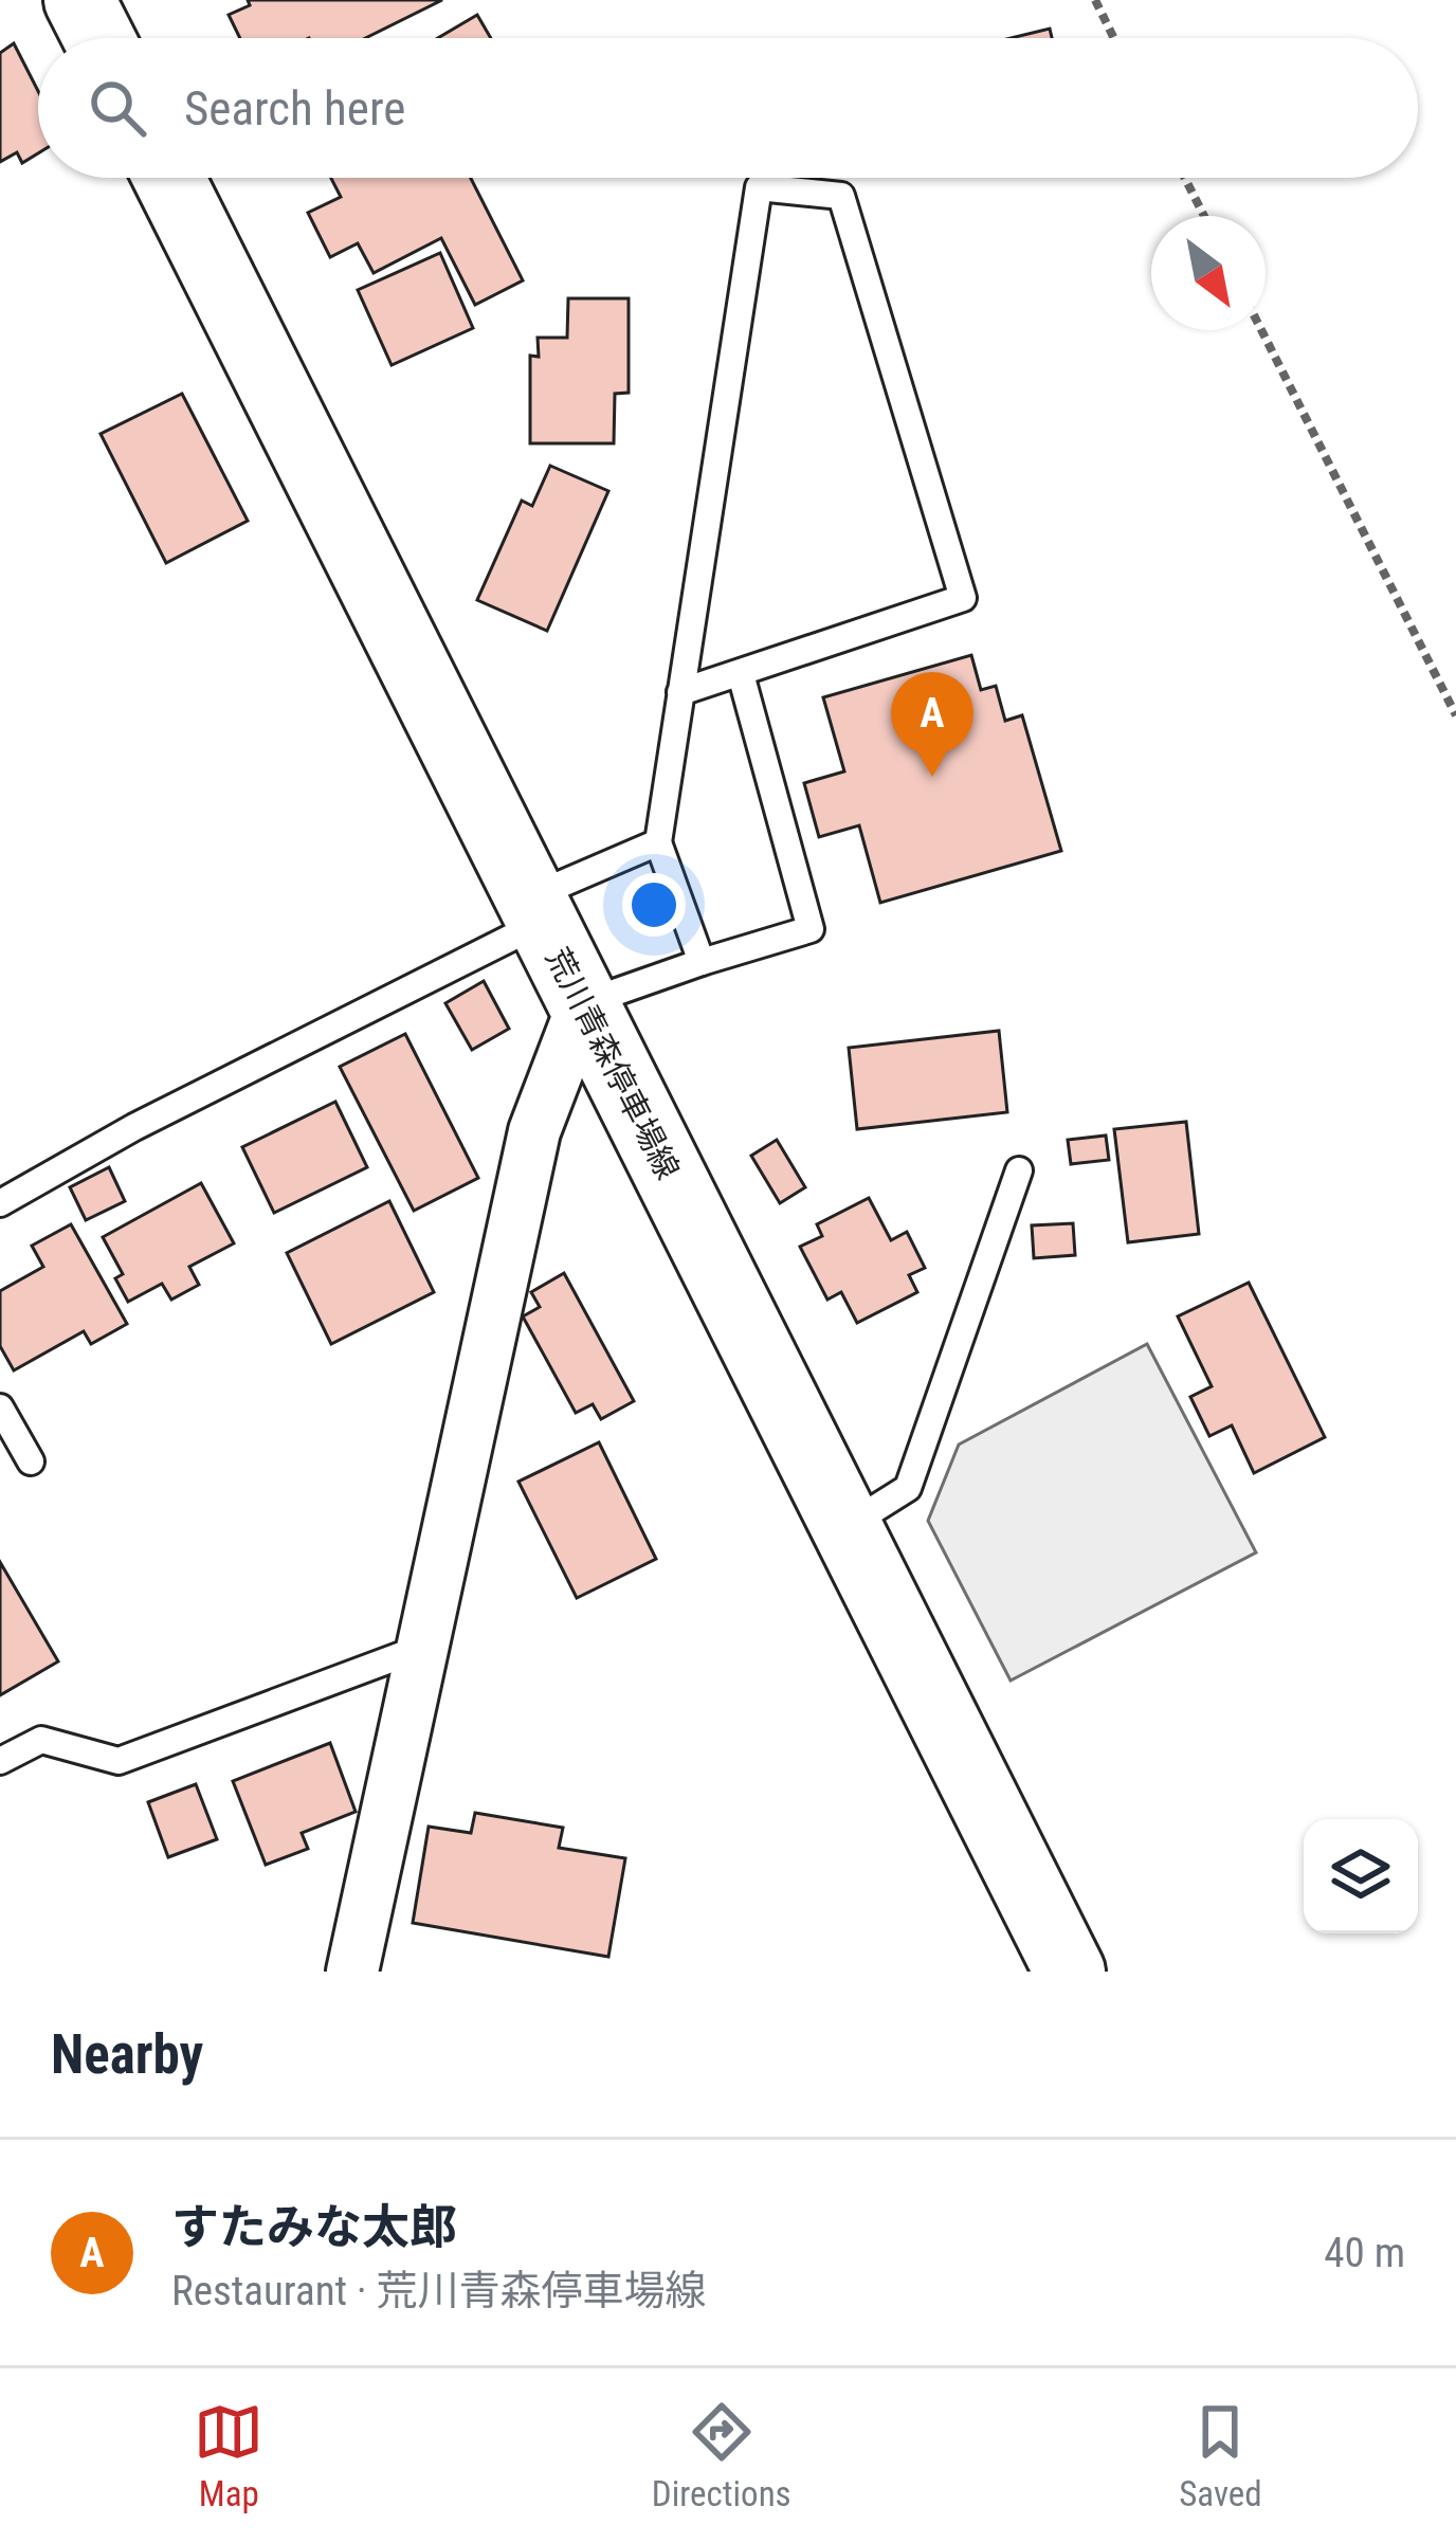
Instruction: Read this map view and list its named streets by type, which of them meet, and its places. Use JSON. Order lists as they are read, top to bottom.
{
  "streets": {
    "main road": ["荒川青森停車場線"]
  },
  "north": "bottom right",
  "page": {
    "search": "Search here",
    "pins": "A",
    "heading": "Nearby",
    "list": [
      {
        "mark": "A",
        "name": "すたみな太郎",
        "note": "Restaurant · 荒川青森停車場線",
        "value": "40 m"
      }
    ],
    "nav": ["Map", "Directions", "Saved"]
  }
}
